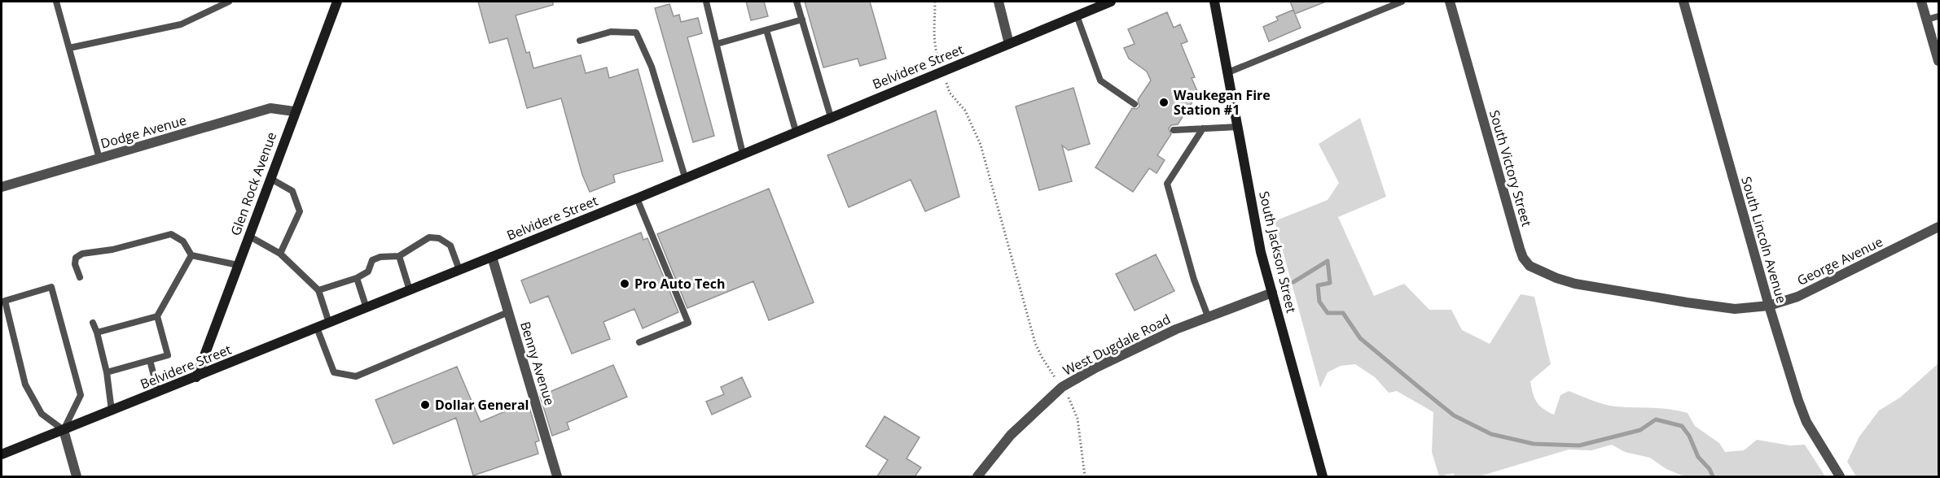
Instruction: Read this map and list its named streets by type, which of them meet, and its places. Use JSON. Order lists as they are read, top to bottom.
{
  "streets": {
    "main road": ["Belvidere Street", "Glen Rock Avenue", "South Jackson Street"],
    "street": [
      "Dodge Avenue",
      "South Victory Street",
      "South Lincoln Avenue",
      "George Avenue",
      "West Dugdale Road",
      "Benny Avenue"
    ]
  },
  "crossings": [
    ["Belvidere Street", "Glen Rock Avenue"],
    ["Belvidere Street", "Benny Avenue"],
    ["Dodge Avenue", "Glen Rock Avenue"],
    ["South Victory Street", "George Avenue"],
    ["South Lincoln Avenue", "George Avenue"],
    ["South Jackson Street", "West Dugdale Road"]
  ],
  "places": ["Waukegan Fire Station #1", "Pro Auto Tech", "Dollar General"]
}
